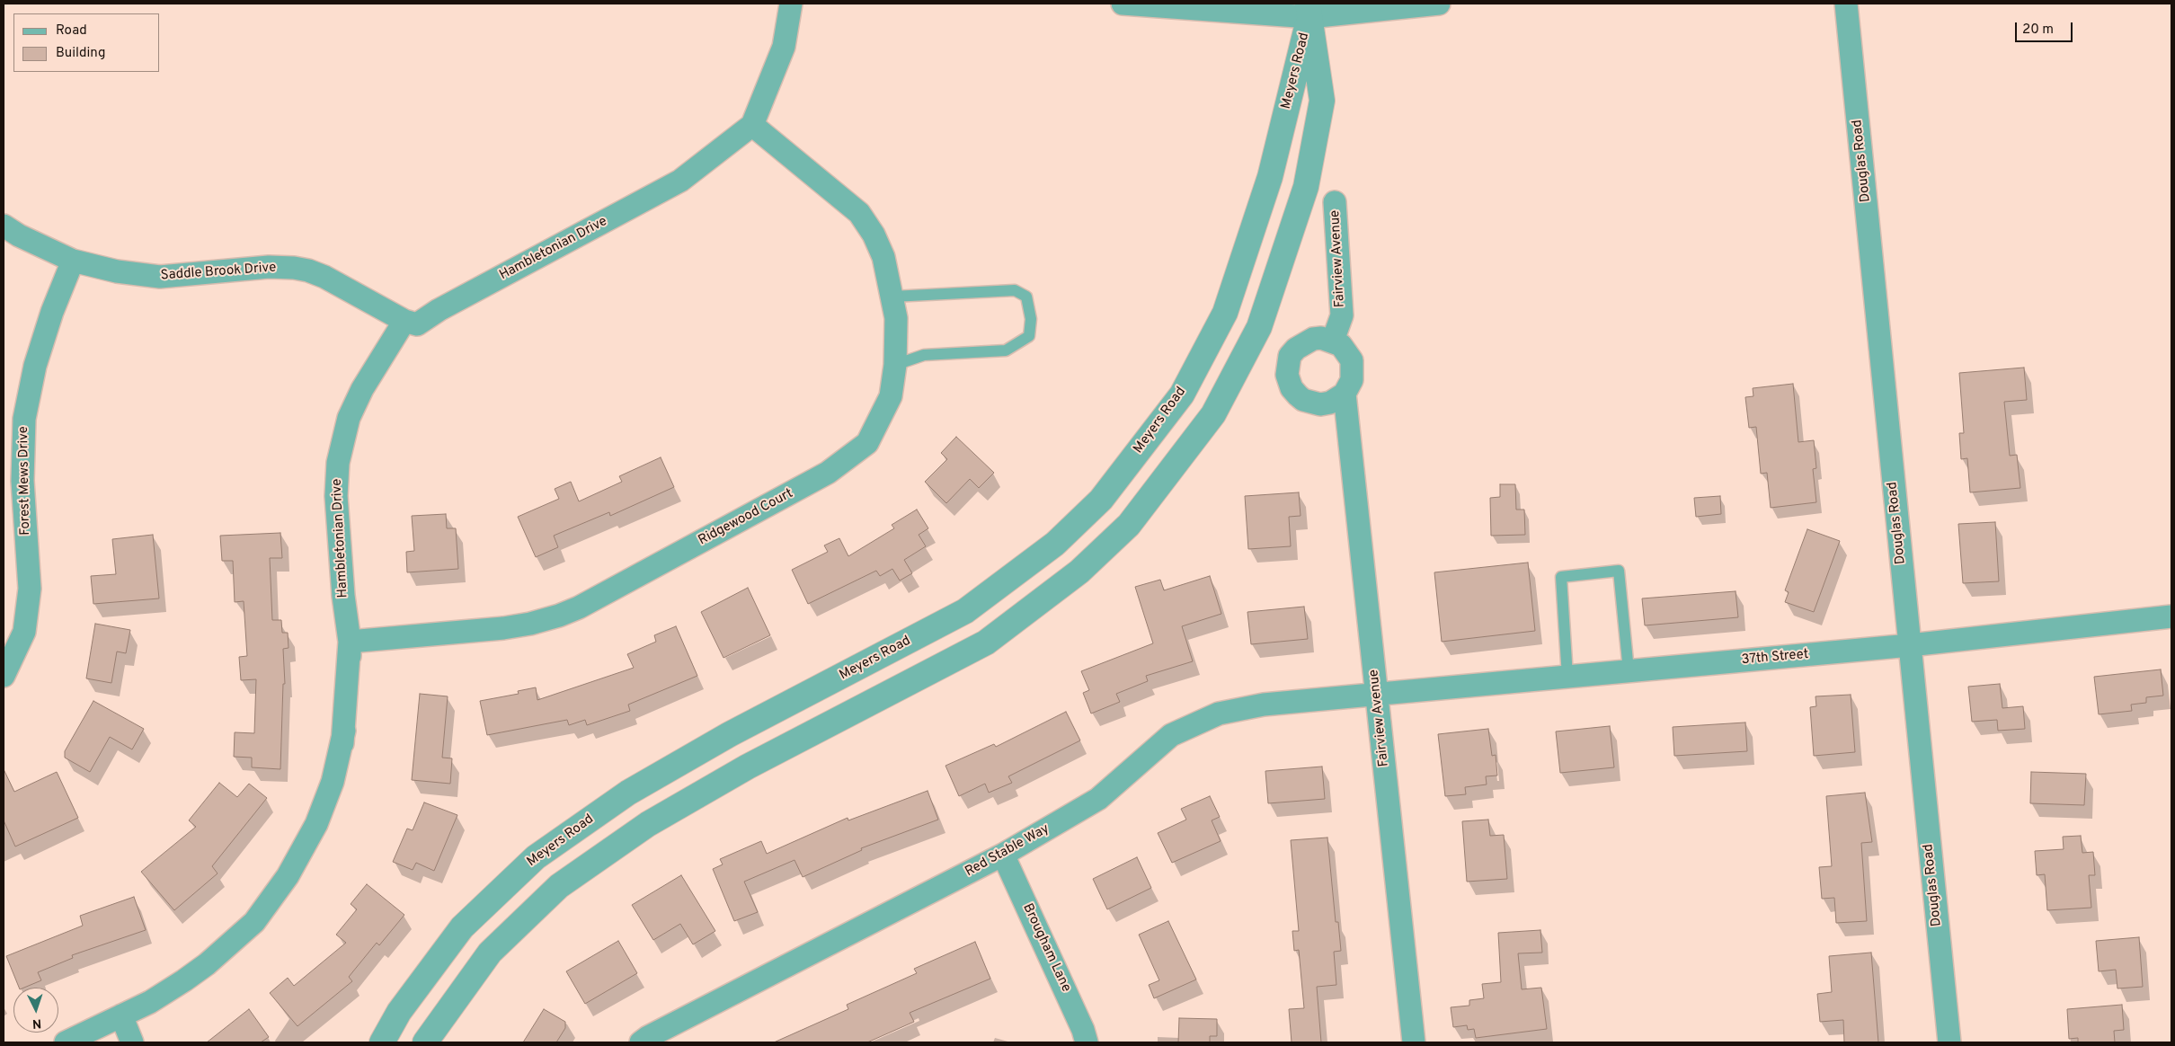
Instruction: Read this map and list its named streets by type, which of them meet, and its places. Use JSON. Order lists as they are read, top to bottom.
{
  "streets": {
    "street": [
      "Meyers Road",
      "Douglas Road",
      "Hambletonian Drive",
      "Fairview Avenue",
      "Saddle Brook Drive",
      "Forest Mews Drive",
      "Ridgewood Court",
      "37th Street",
      "Red Stable Way",
      "Brougham Lane"
    ]
  },
  "crossings": [
    ["Douglas Road", "37th Street"],
    ["Hambletonian Drive", "Saddle Brook Drive"],
    ["Hambletonian Drive", "Ridgewood Court"],
    ["Fairview Avenue", "37th Street"],
    ["Fairview Avenue", "Red Stable Way"],
    ["Saddle Brook Drive", "Forest Mews Drive"],
    ["37th Street", "Red Stable Way"],
    ["Red Stable Way", "Brougham Lane"]
  ],
  "legend": ["Road", "Building"],
  "scale_bar": "20 m",
  "north": "bottom"
}
